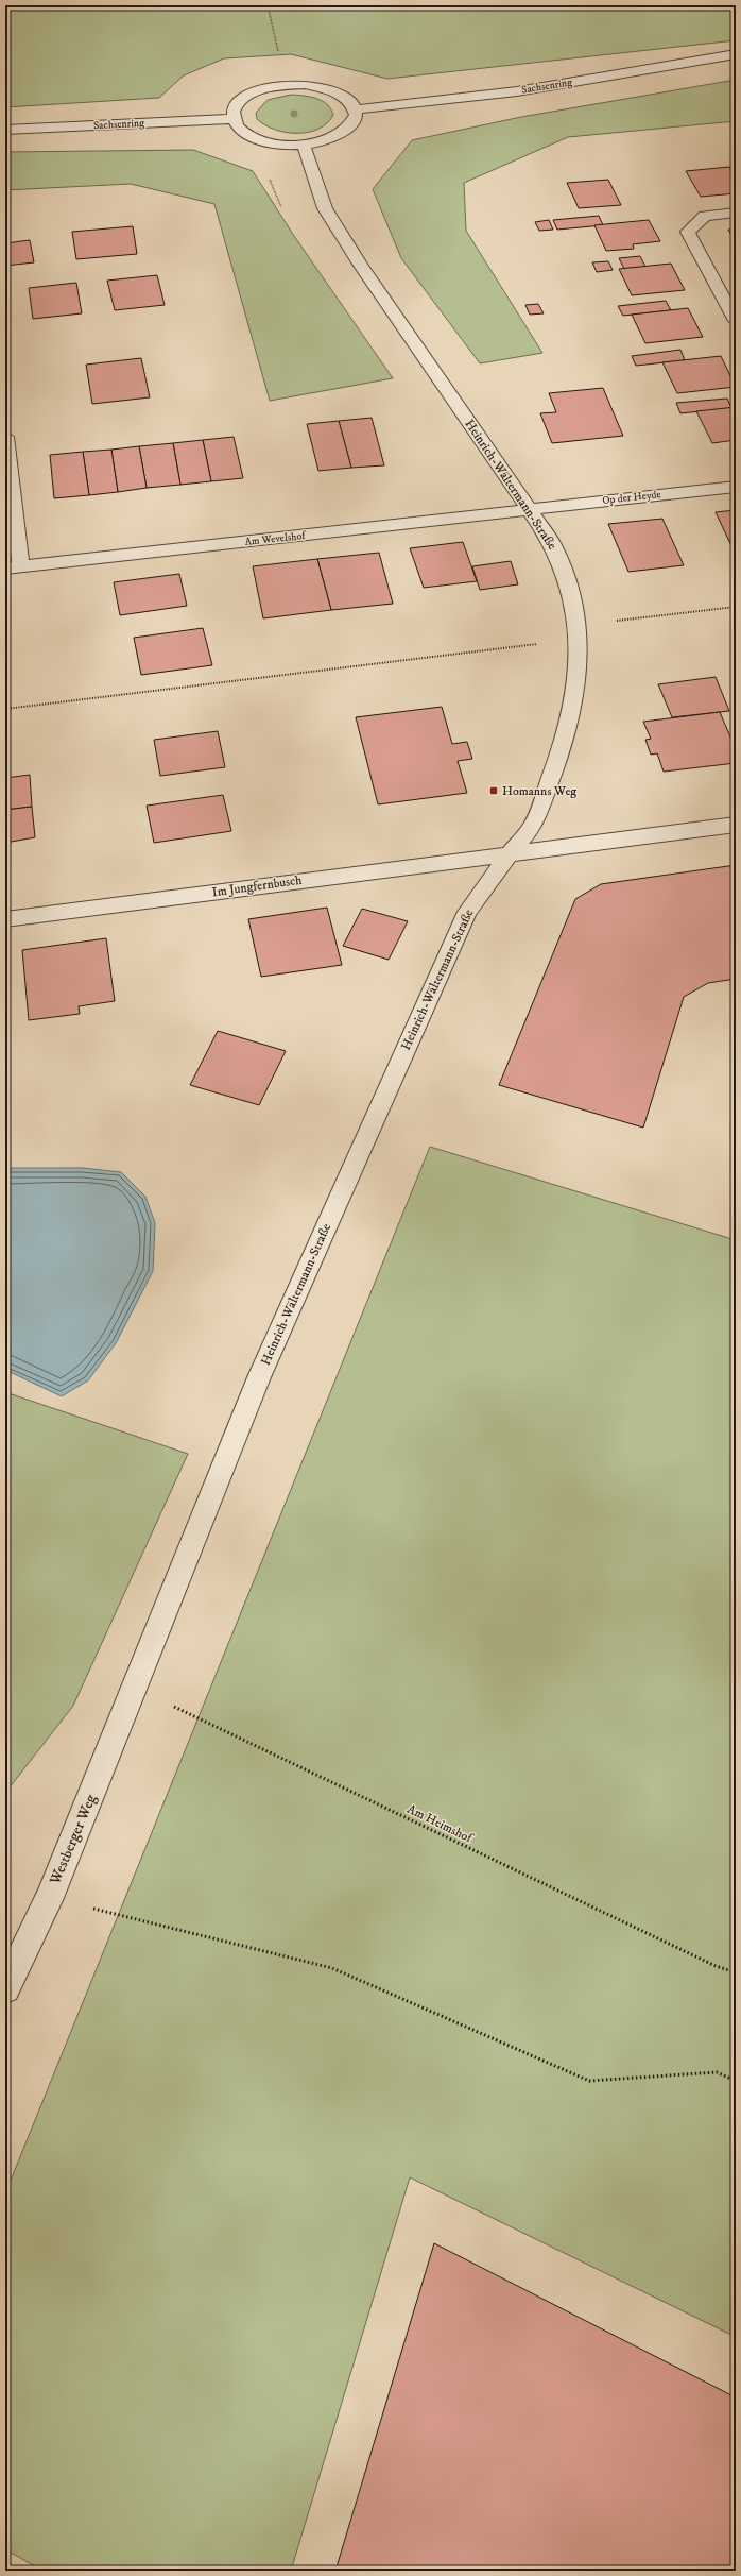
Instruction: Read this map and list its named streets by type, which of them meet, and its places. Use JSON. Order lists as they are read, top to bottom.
{
  "streets": {
    "street": [
      "Sachsenring",
      "Heinrich-Wältermann-Straße",
      "Op der Heyde",
      "Am Wevelshof",
      "Im Jungfernbusch",
      "Westberger Weg"
    ],
    "path": ["Am Heimshof"]
  },
  "crossings": [
    ["Heinrich-Wältermann-Straße", "Op der Heyde"],
    ["Heinrich-Wältermann-Straße", "Am Wevelshof"],
    ["Heinrich-Wältermann-Straße", "Im Jungfernbusch"],
    ["Heinrich-Wältermann-Straße", "Am Heimshof"],
    ["Heinrich-Wältermann-Straße", "Westberger Weg"],
    ["Op der Heyde", "Am Wevelshof"],
    ["Am Heimshof", "Westberger Weg"]
  ],
  "places": {
    "transit": ["Homanns Weg"]
  }
}
